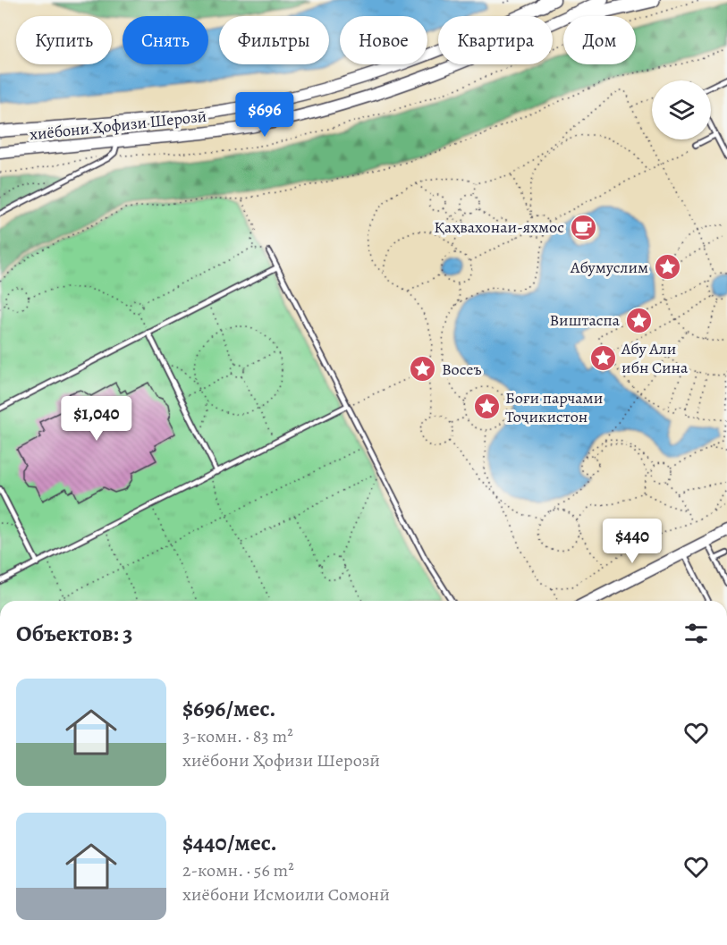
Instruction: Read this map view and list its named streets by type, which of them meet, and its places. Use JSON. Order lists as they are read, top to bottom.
{
  "streets": {
    "main road": ["хиёбони Ҳофизи Шерозӣ"]
  },
  "places": {
    "cafe": ["Қаҳвахонаи-яхмос"],
    "place": [
      "Абумуслим",
      "Виштаспа",
      "Абу Али ибн Сина",
      "Восеъ",
      "Боғи парчами Тоҷикистон"
    ]
  },
  "page": {
    "chip": [
      "Купить",
      "Снять",
      "Фильтры",
      "Новое",
      "Квартира",
      "Дом"
    ],
    "price": ["$696", "$1,040", "$440"],
    "heading": "Объектов: 3",
    "list": [
      {
        "name": "$696/мес.",
        "note": "3-комн. · 83 m² · хиёбони Ҳофизи Шерозӣ"
      },
      {
        "name": "$440/мес.",
        "note": "2-комн. · 56 m² · хиёбони Исмоили Сомонӣ"
      }
    ]
  }
}
